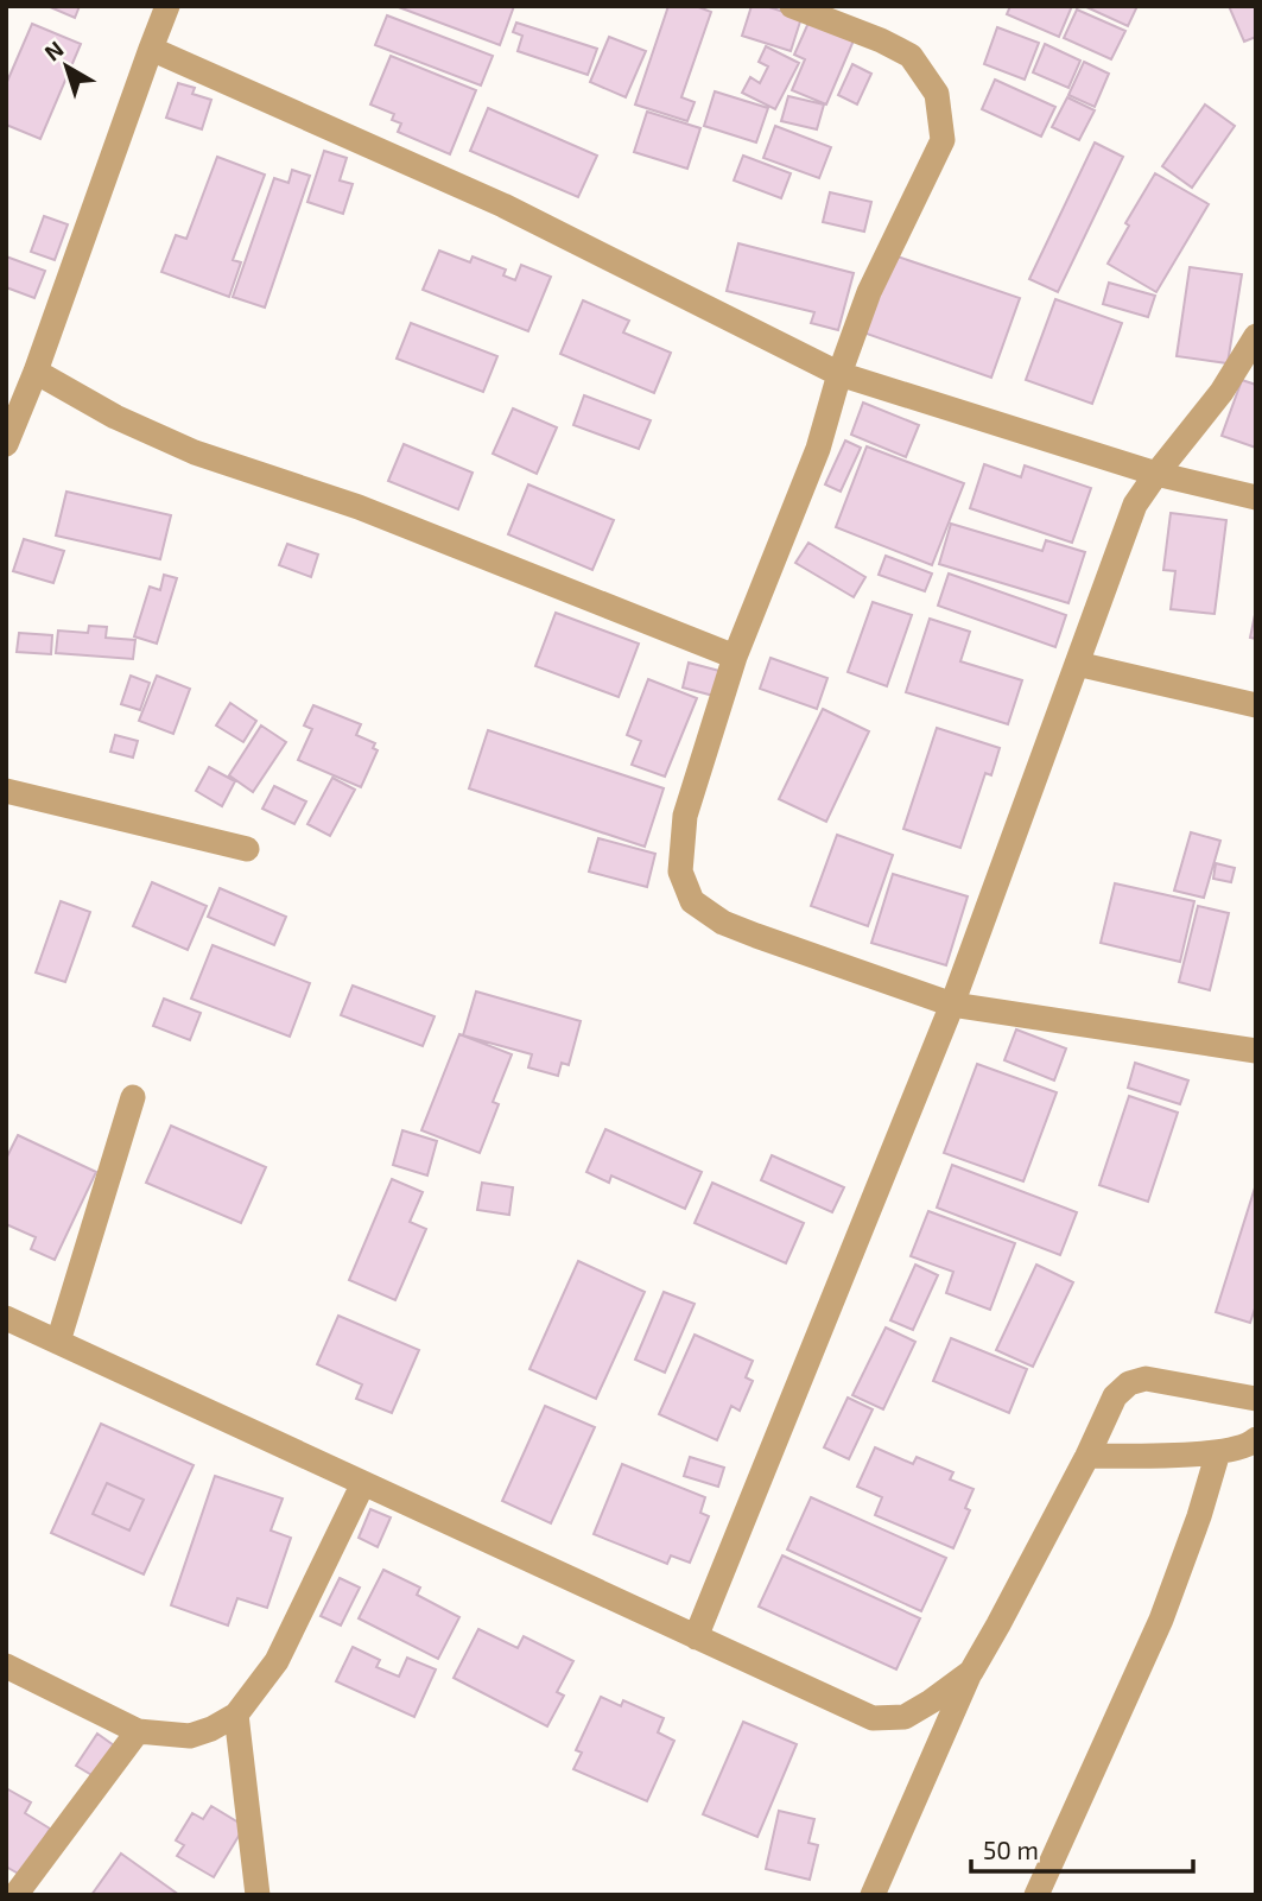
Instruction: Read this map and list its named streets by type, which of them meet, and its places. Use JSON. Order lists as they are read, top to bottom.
{
  "scale_bar": "50 m",
  "north": "top left"
}
